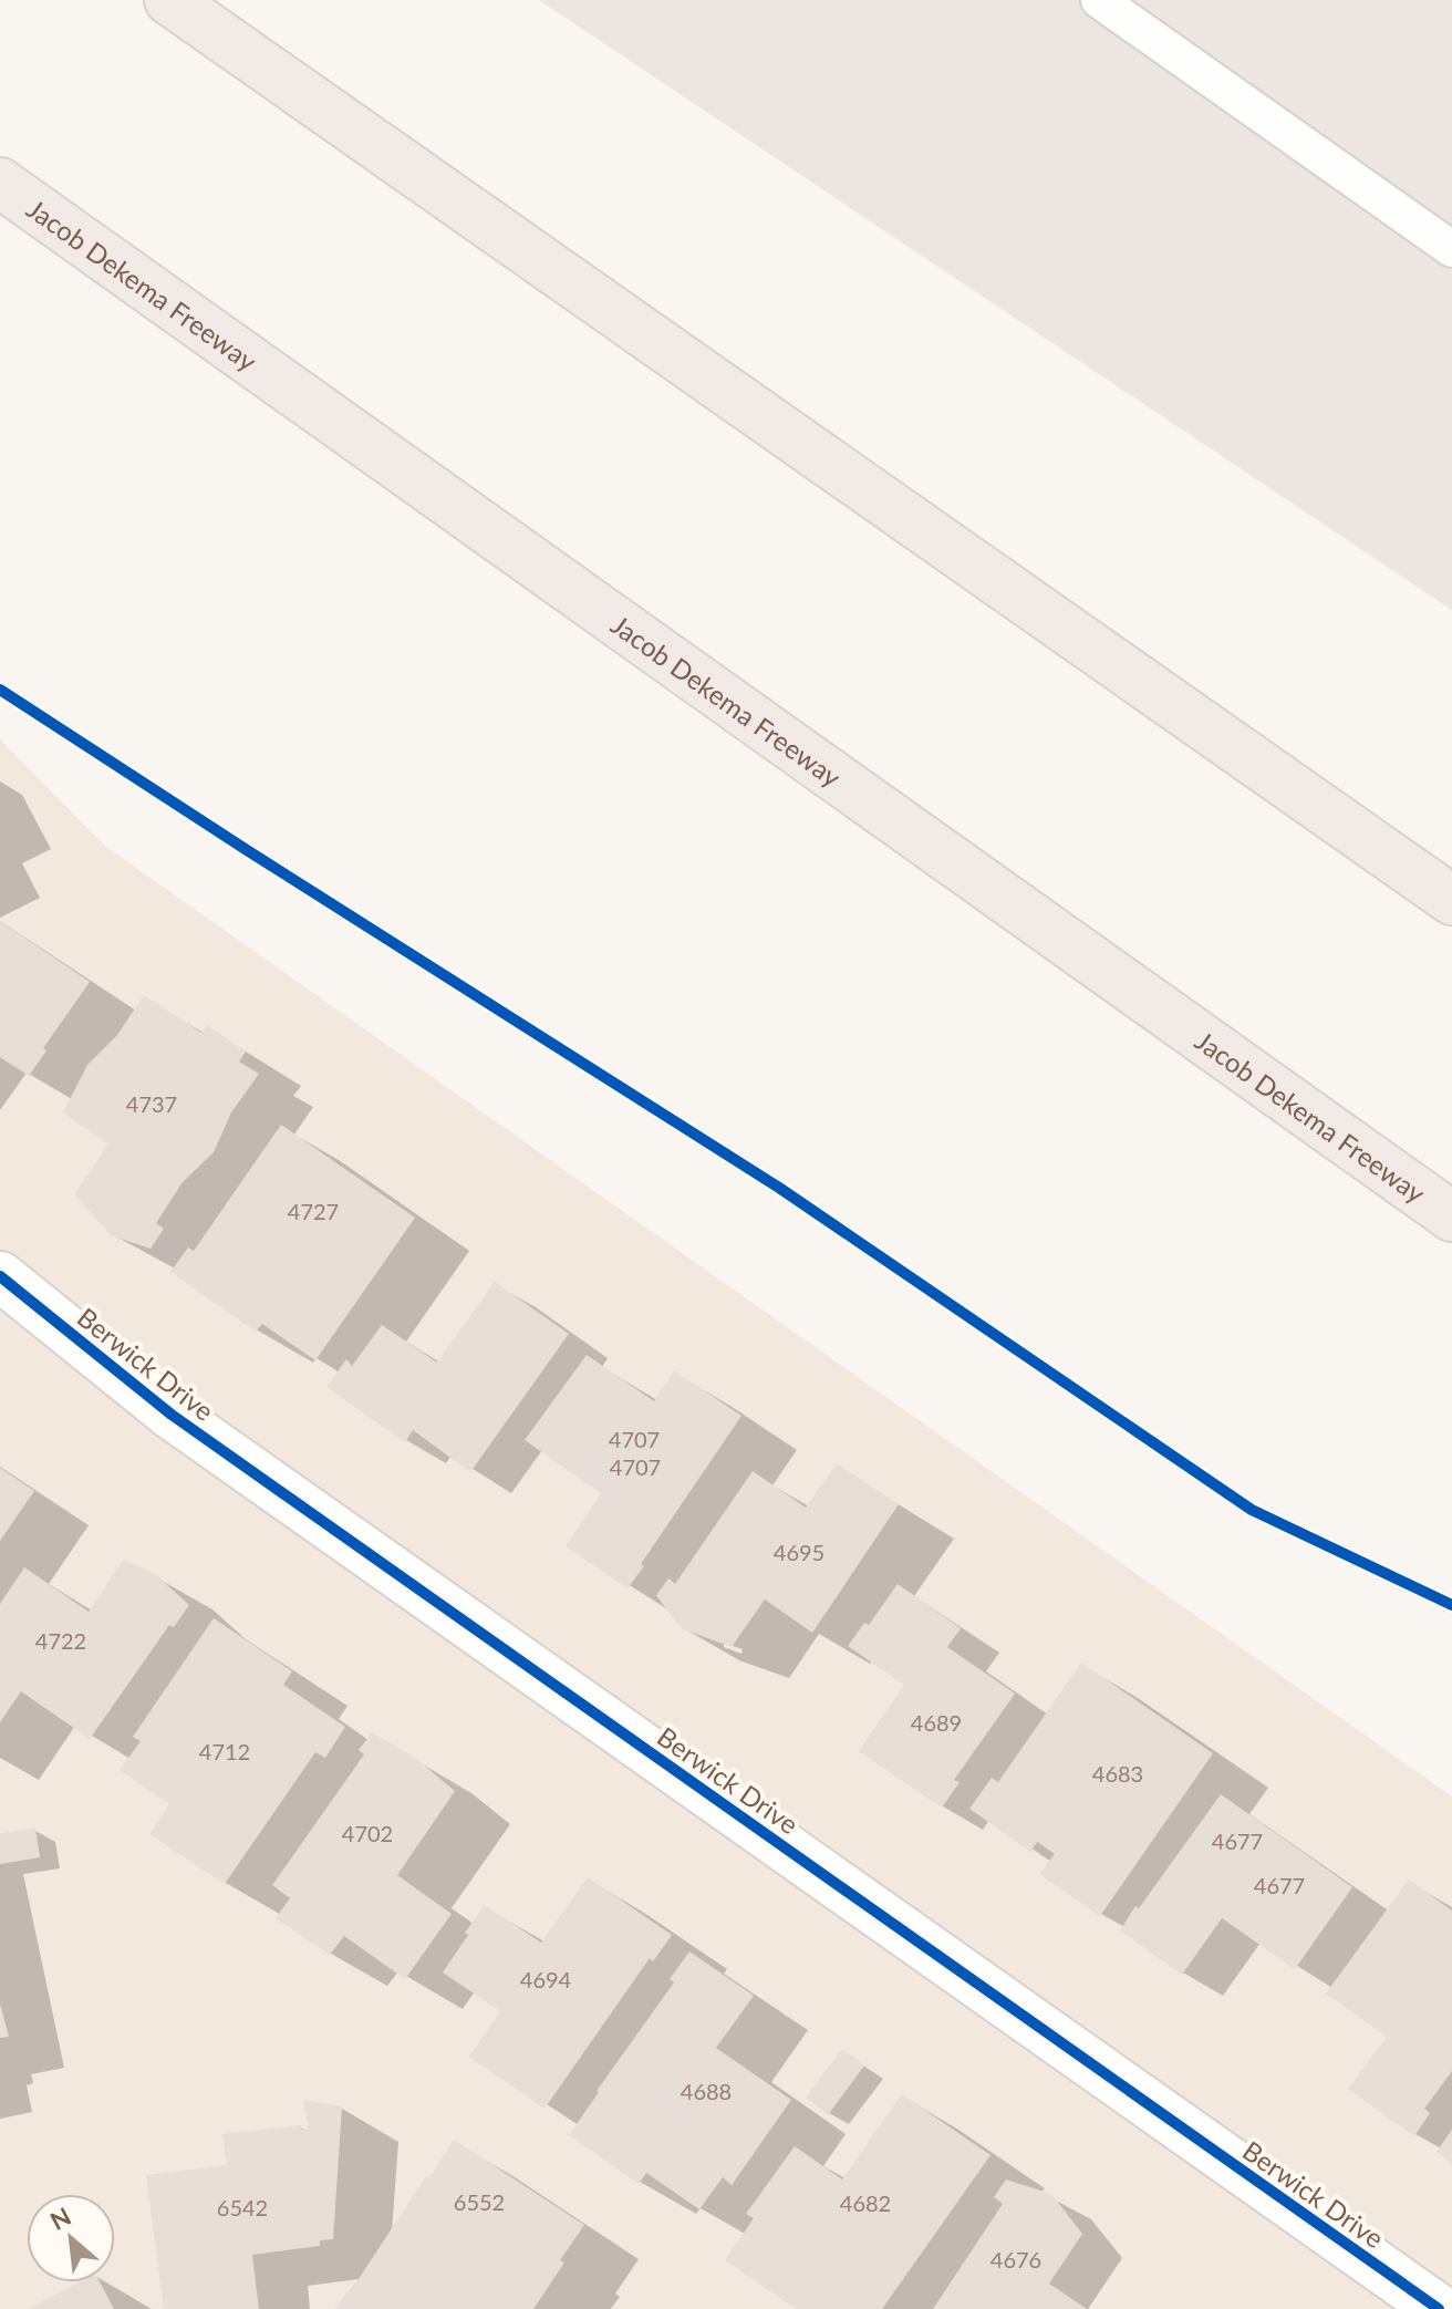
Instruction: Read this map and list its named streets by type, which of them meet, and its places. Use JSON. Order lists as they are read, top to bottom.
{
  "streets": {
    "highway": ["Jacob Dekema Freeway"],
    "street": ["Berwick Drive"]
  },
  "house_numbers": [
    "4737",
    "4727",
    "4707",
    "4707",
    "4695",
    "4722",
    "4689",
    "4712",
    "4683",
    "4702",
    "4677",
    "4677",
    "4694",
    "4688",
    "6552",
    "4682",
    "6542",
    "4676"
  ],
  "north": "top left"
}
